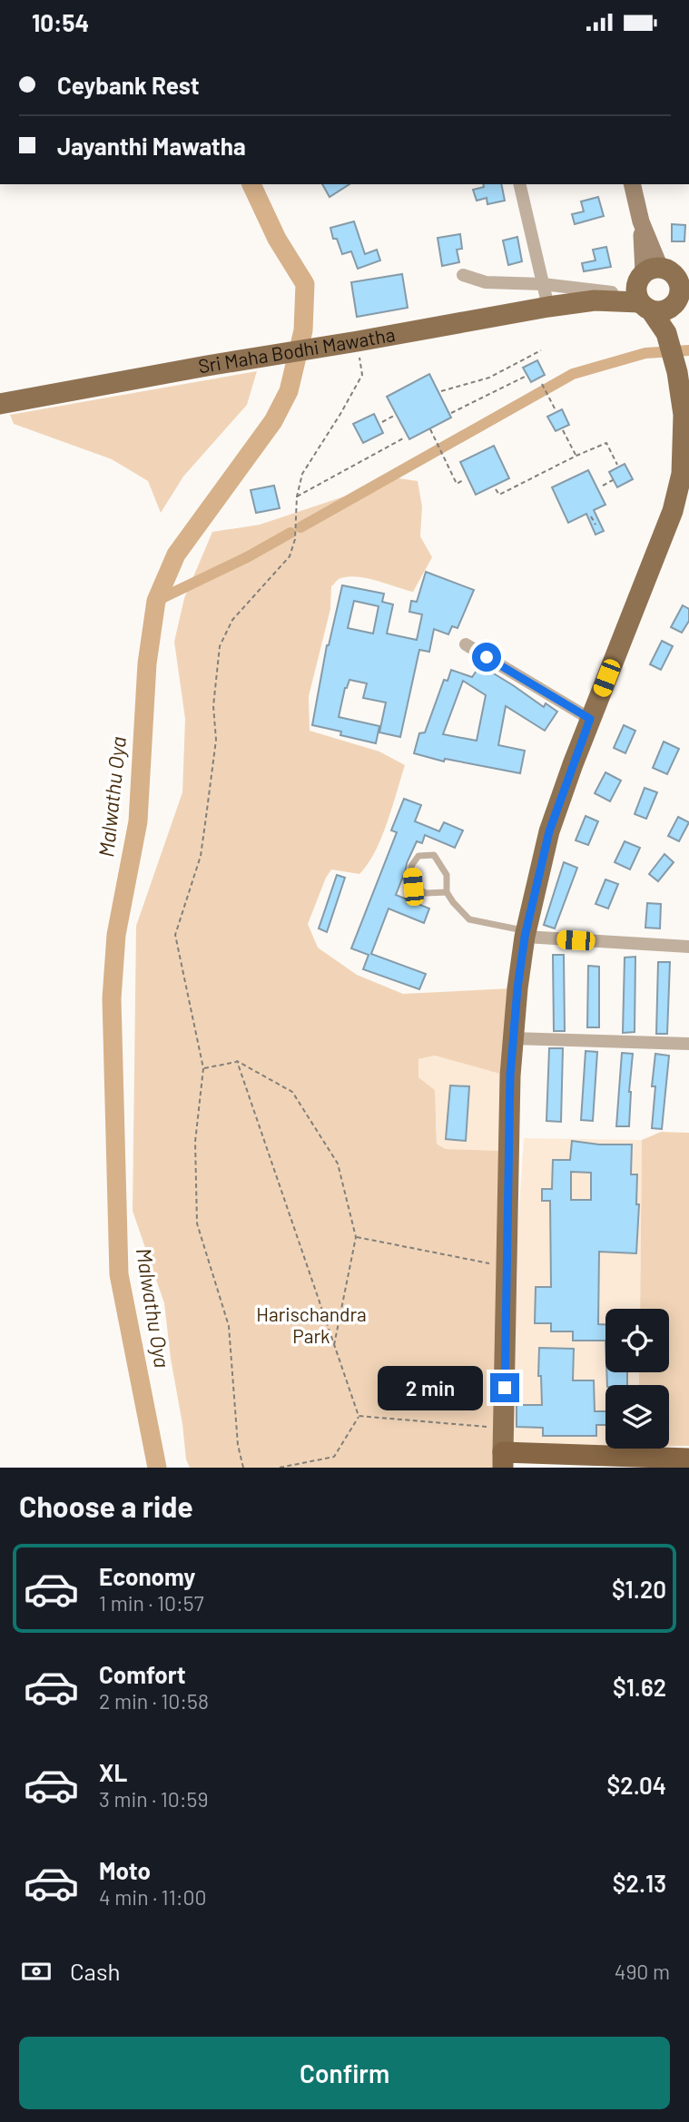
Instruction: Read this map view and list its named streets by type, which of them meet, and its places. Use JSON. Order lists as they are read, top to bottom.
{
  "streets": {
    "main road": ["Sri Maha Bodhi Mawatha"]
  },
  "water": ["Malwathu Oya"],
  "parks": ["Harischandra Park"],
  "page": {
    "status": "10:54",
    "banner": ["Ceybank Rest", "Jayanthi Mawatha"],
    "bubble": "2 min",
    "heading": "Choose a ride",
    "list": [
      {
        "name": "Economy",
        "note": "1 min · 10:57",
        "value": "$1.20"
      },
      {
        "name": "Comfort",
        "note": "2 min · 10:58",
        "value": "$1.62"
      },
      {
        "name": "XL",
        "note": "3 min · 10:59",
        "value": "$2.04"
      },
      {
        "name": "Moto",
        "note": "4 min · 11:00",
        "value": "$2.13"
      }
    ],
    "pay": ["Cash", "490 m"],
    "buttons": "Confirm"
  }
}
